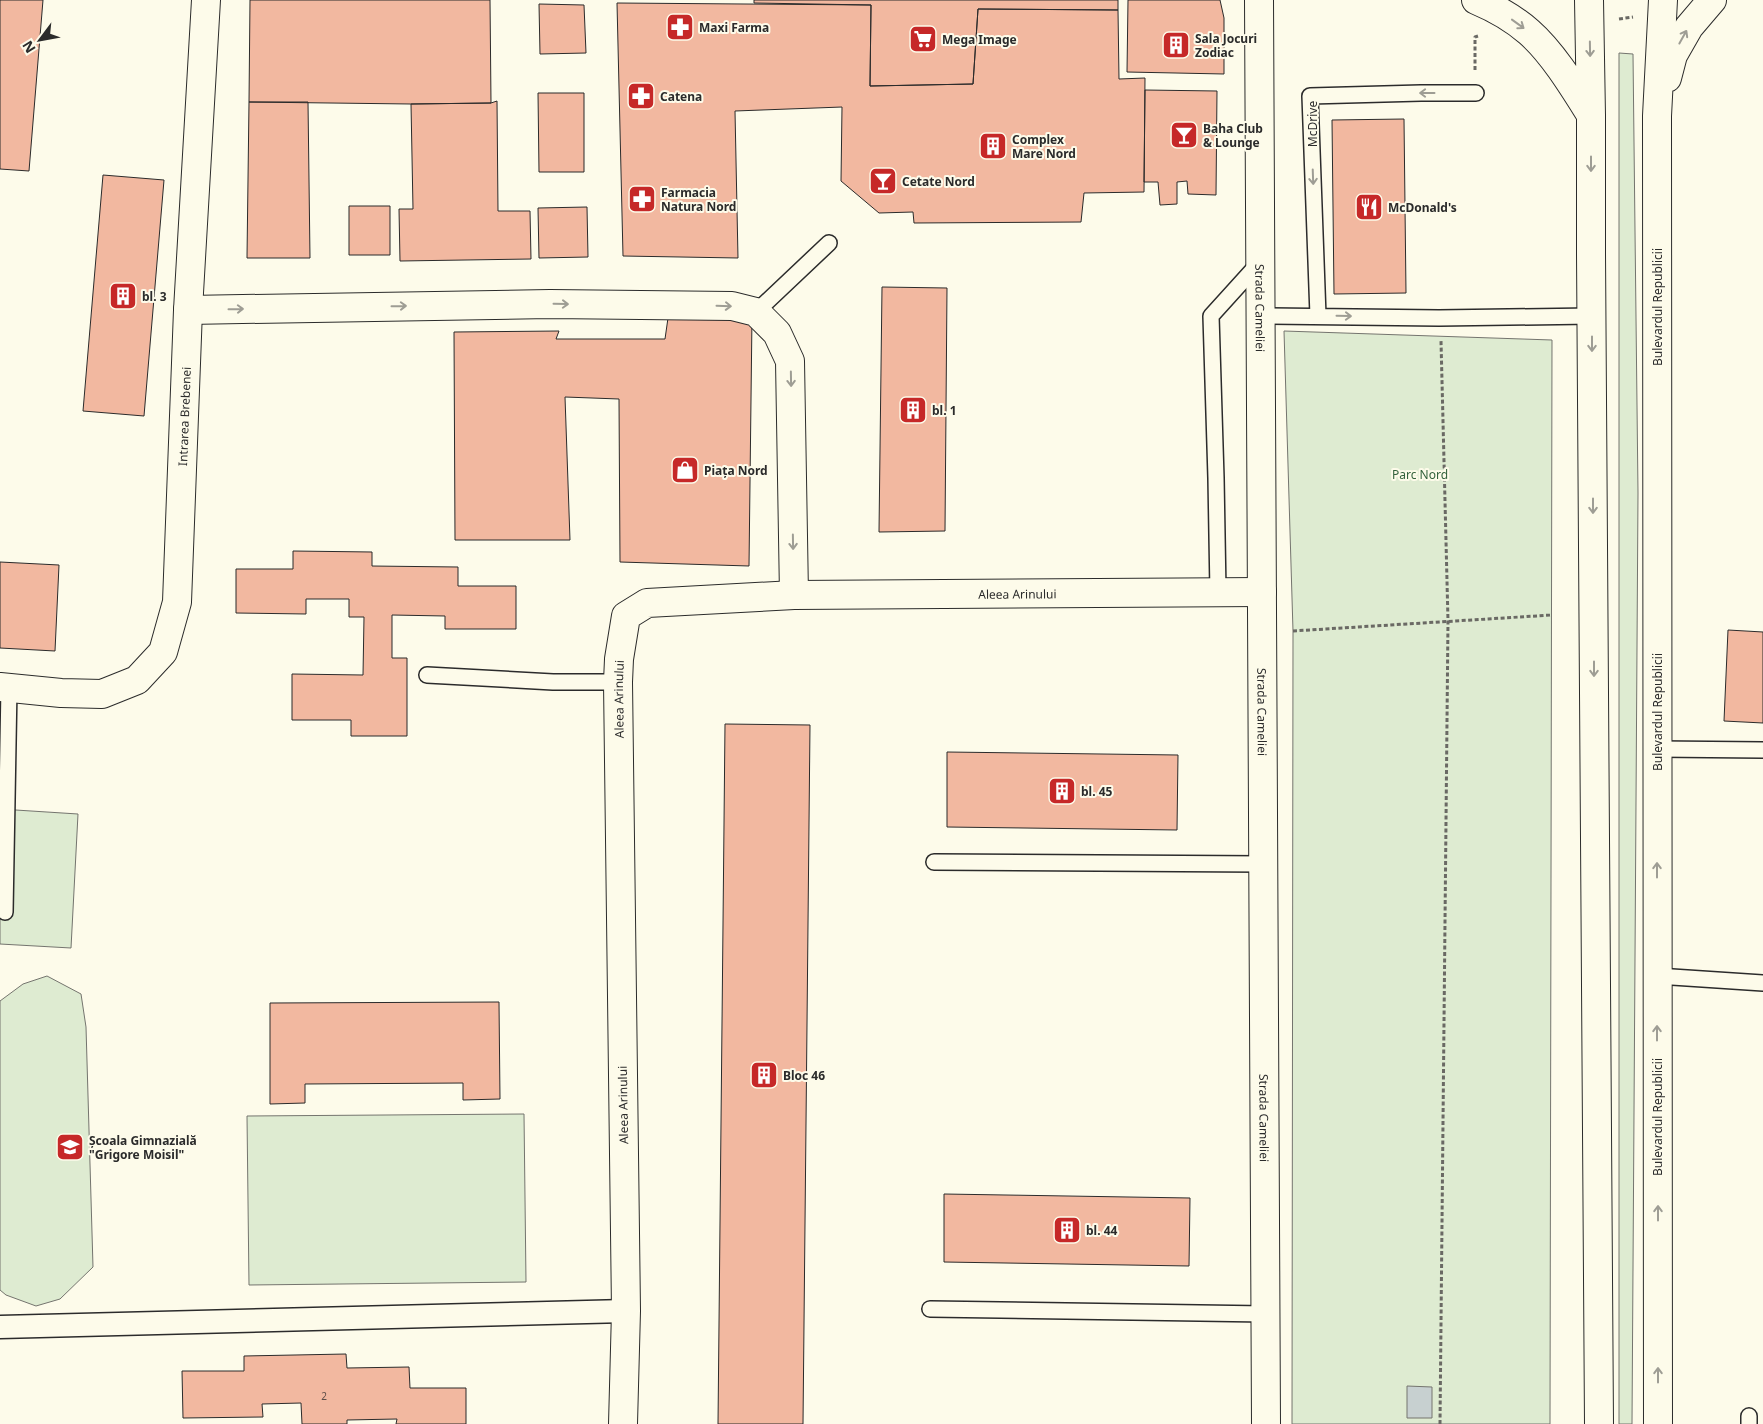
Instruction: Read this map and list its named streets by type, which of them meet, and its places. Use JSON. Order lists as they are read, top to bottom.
{
  "streets": {
    "street": [
      "Strada Cameliei",
      "Bulevardul Republicii",
      "Intrarea Brebenei",
      "Aleea Arinului"
    ],
    "lane": ["McDrive"]
  },
  "crossings": [
    ["Strada Cameliei", "Aleea Arinului"]
  ],
  "parks": ["Parc Nord"],
  "places": {
    "pharmacy": ["Maxi Farma", "Catena", "Farmacia Natura Nord"],
    "supermarket": ["Mega Image"],
    "building": [
      "Sala Jocuri Zodiac",
      "Complex Mare Nord",
      "bl. 3",
      "bl. 1",
      "bl. 45",
      "Bloc 46",
      "bl. 44"
    ],
    "bar": ["Baha Club & Lounge", "Cetate Nord"],
    "restaurant": ["McDonald's"],
    "shop": ["Piața Nord"],
    "school or university": ["Școala Gimnazială \"Grigore Moisil\""]
  },
  "house_numbers": ["2"],
  "north": "bottom left"
}
